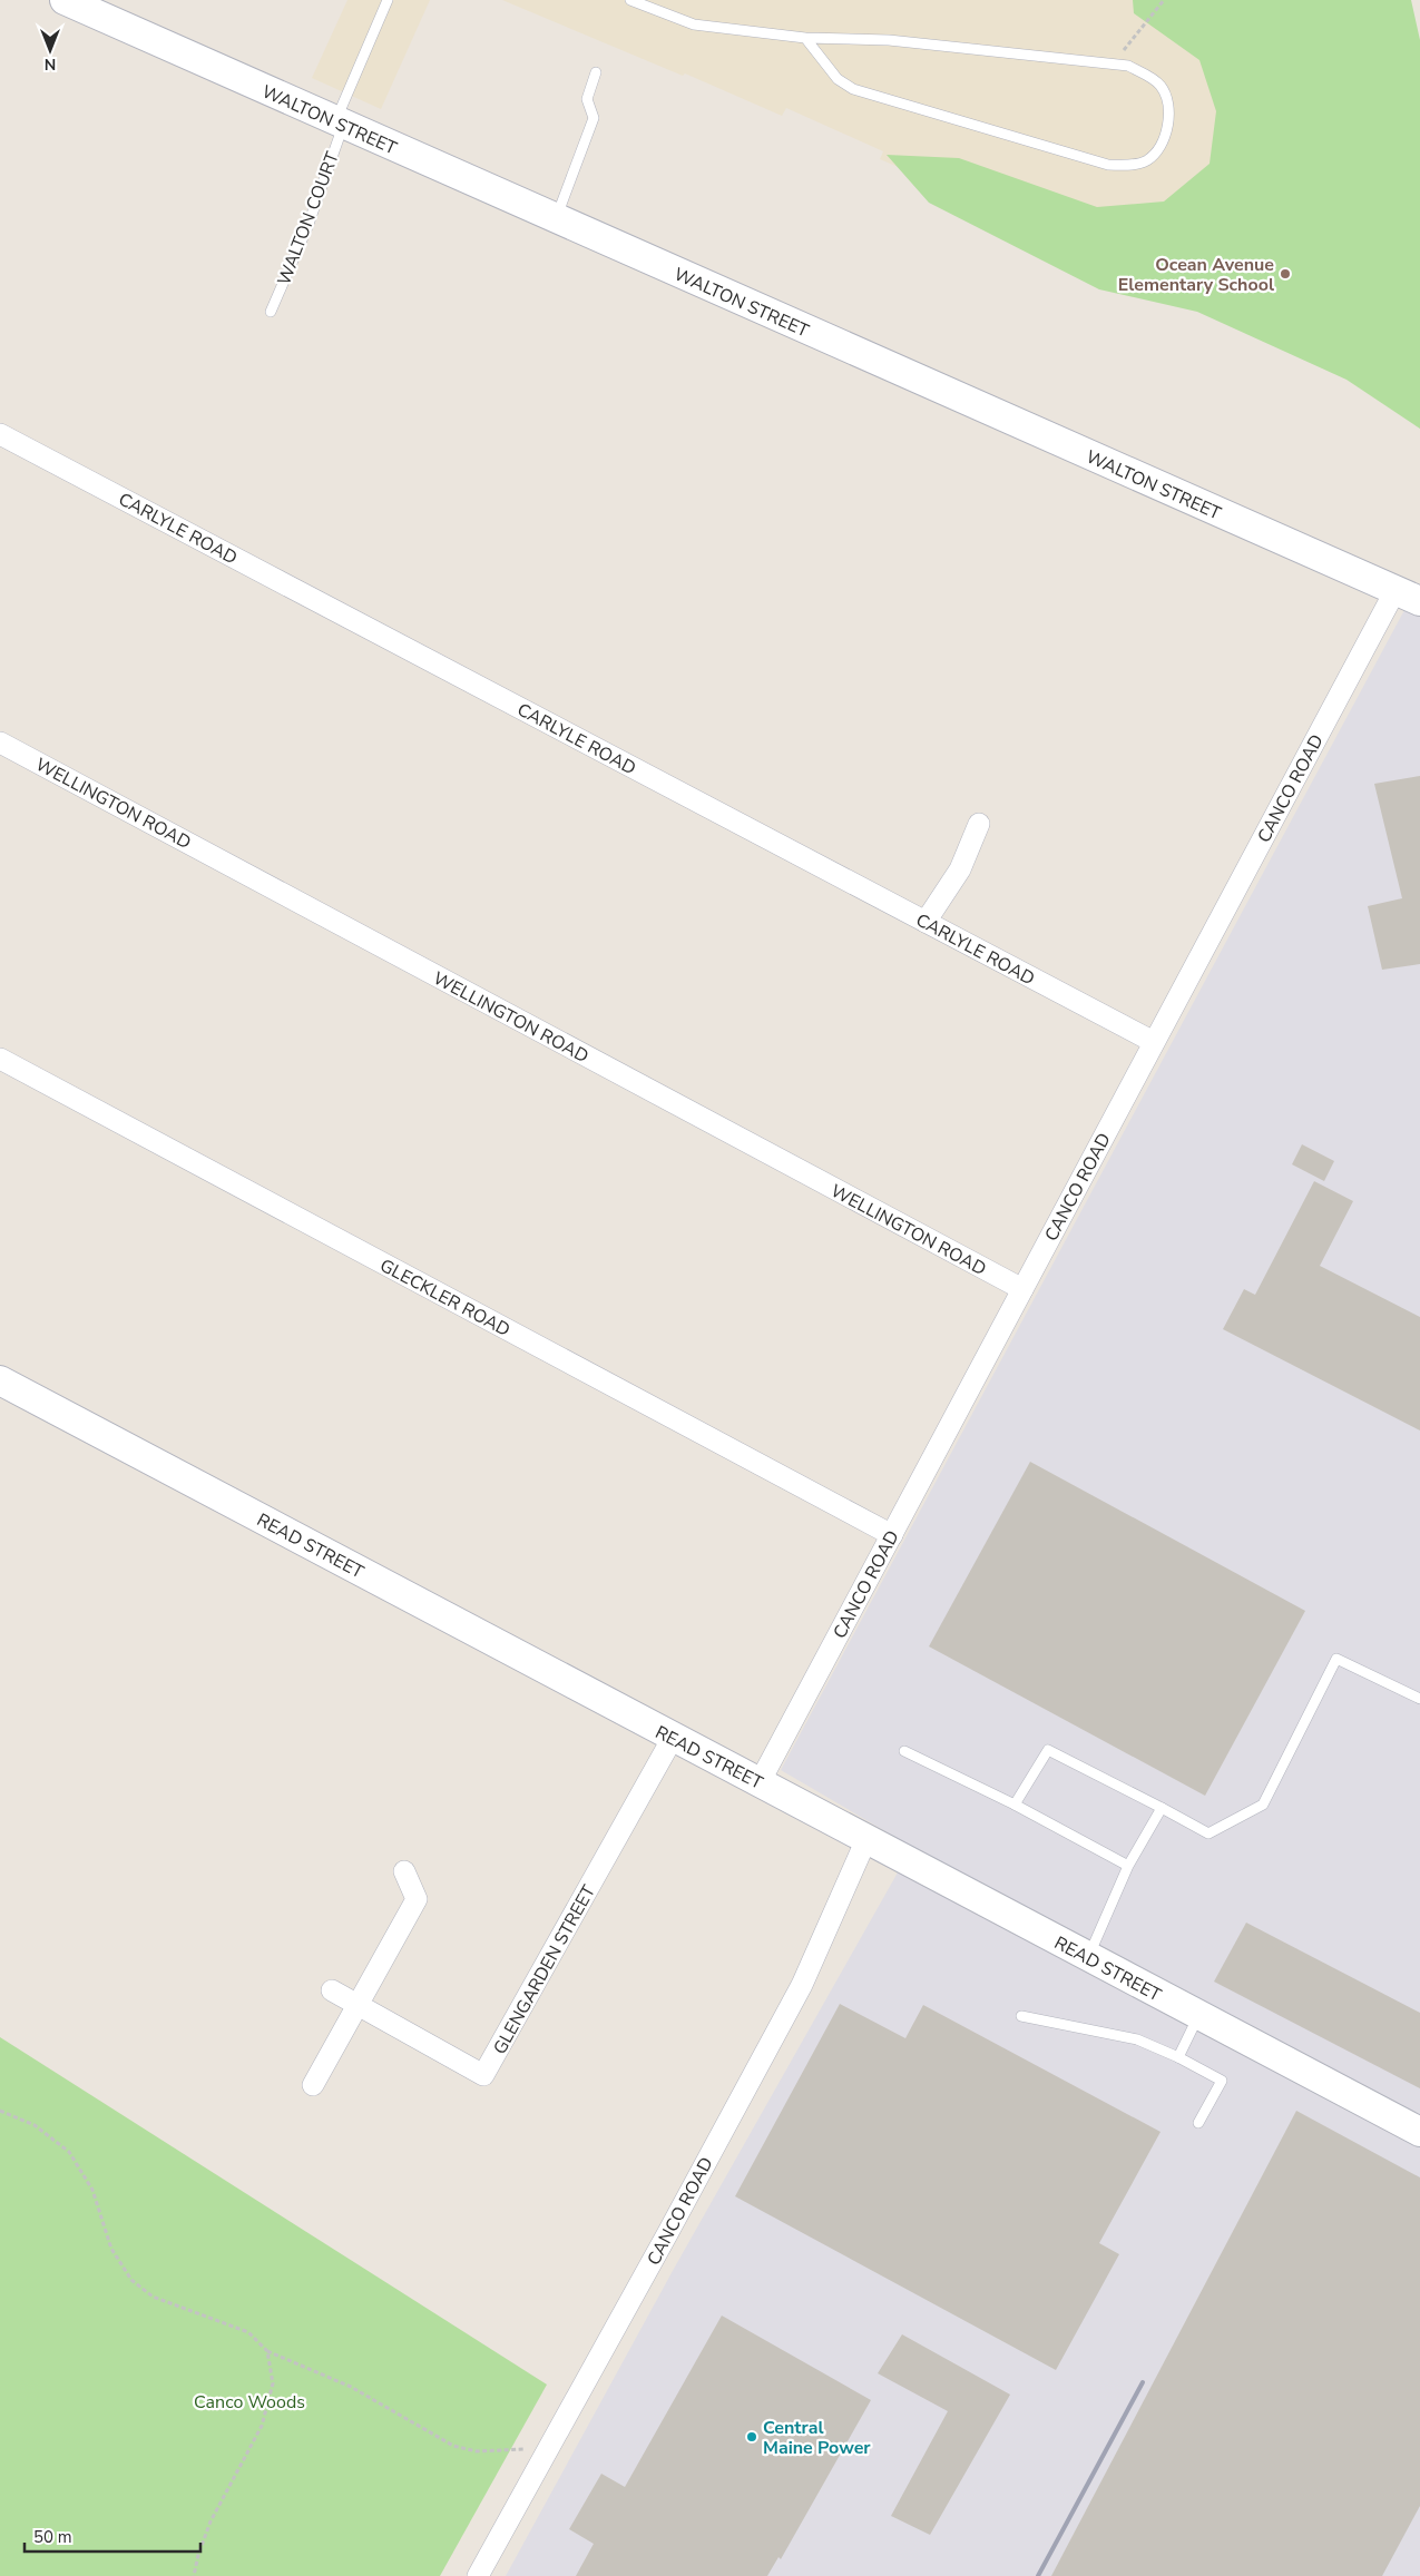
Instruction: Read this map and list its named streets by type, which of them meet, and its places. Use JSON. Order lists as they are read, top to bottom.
{
  "streets": {
    "street": [
      "WALTON STREET",
      "CARLYLE ROAD",
      "CANCO ROAD",
      "WELLINGTON ROAD",
      "GLECKLER ROAD",
      "READ STREET",
      "GLENGARDEN STREET"
    ],
    "lane": ["WALTON COURT"]
  },
  "crossings": [
    ["WALTON STREET", "WALTON COURT"],
    ["WALTON STREET", "CANCO ROAD"],
    ["CARLYLE ROAD", "CANCO ROAD"],
    ["CANCO ROAD", "WELLINGTON ROAD"],
    ["CANCO ROAD", "GLECKLER ROAD"],
    ["CANCO ROAD", "READ STREET"],
    ["READ STREET", "GLENGARDEN STREET"]
  ],
  "parks": ["Canco Woods"],
  "places": ["Ocean Avenue Elementary School", "Central Maine Power"],
  "scale_bar": "50 m",
  "north": "bottom"
}
